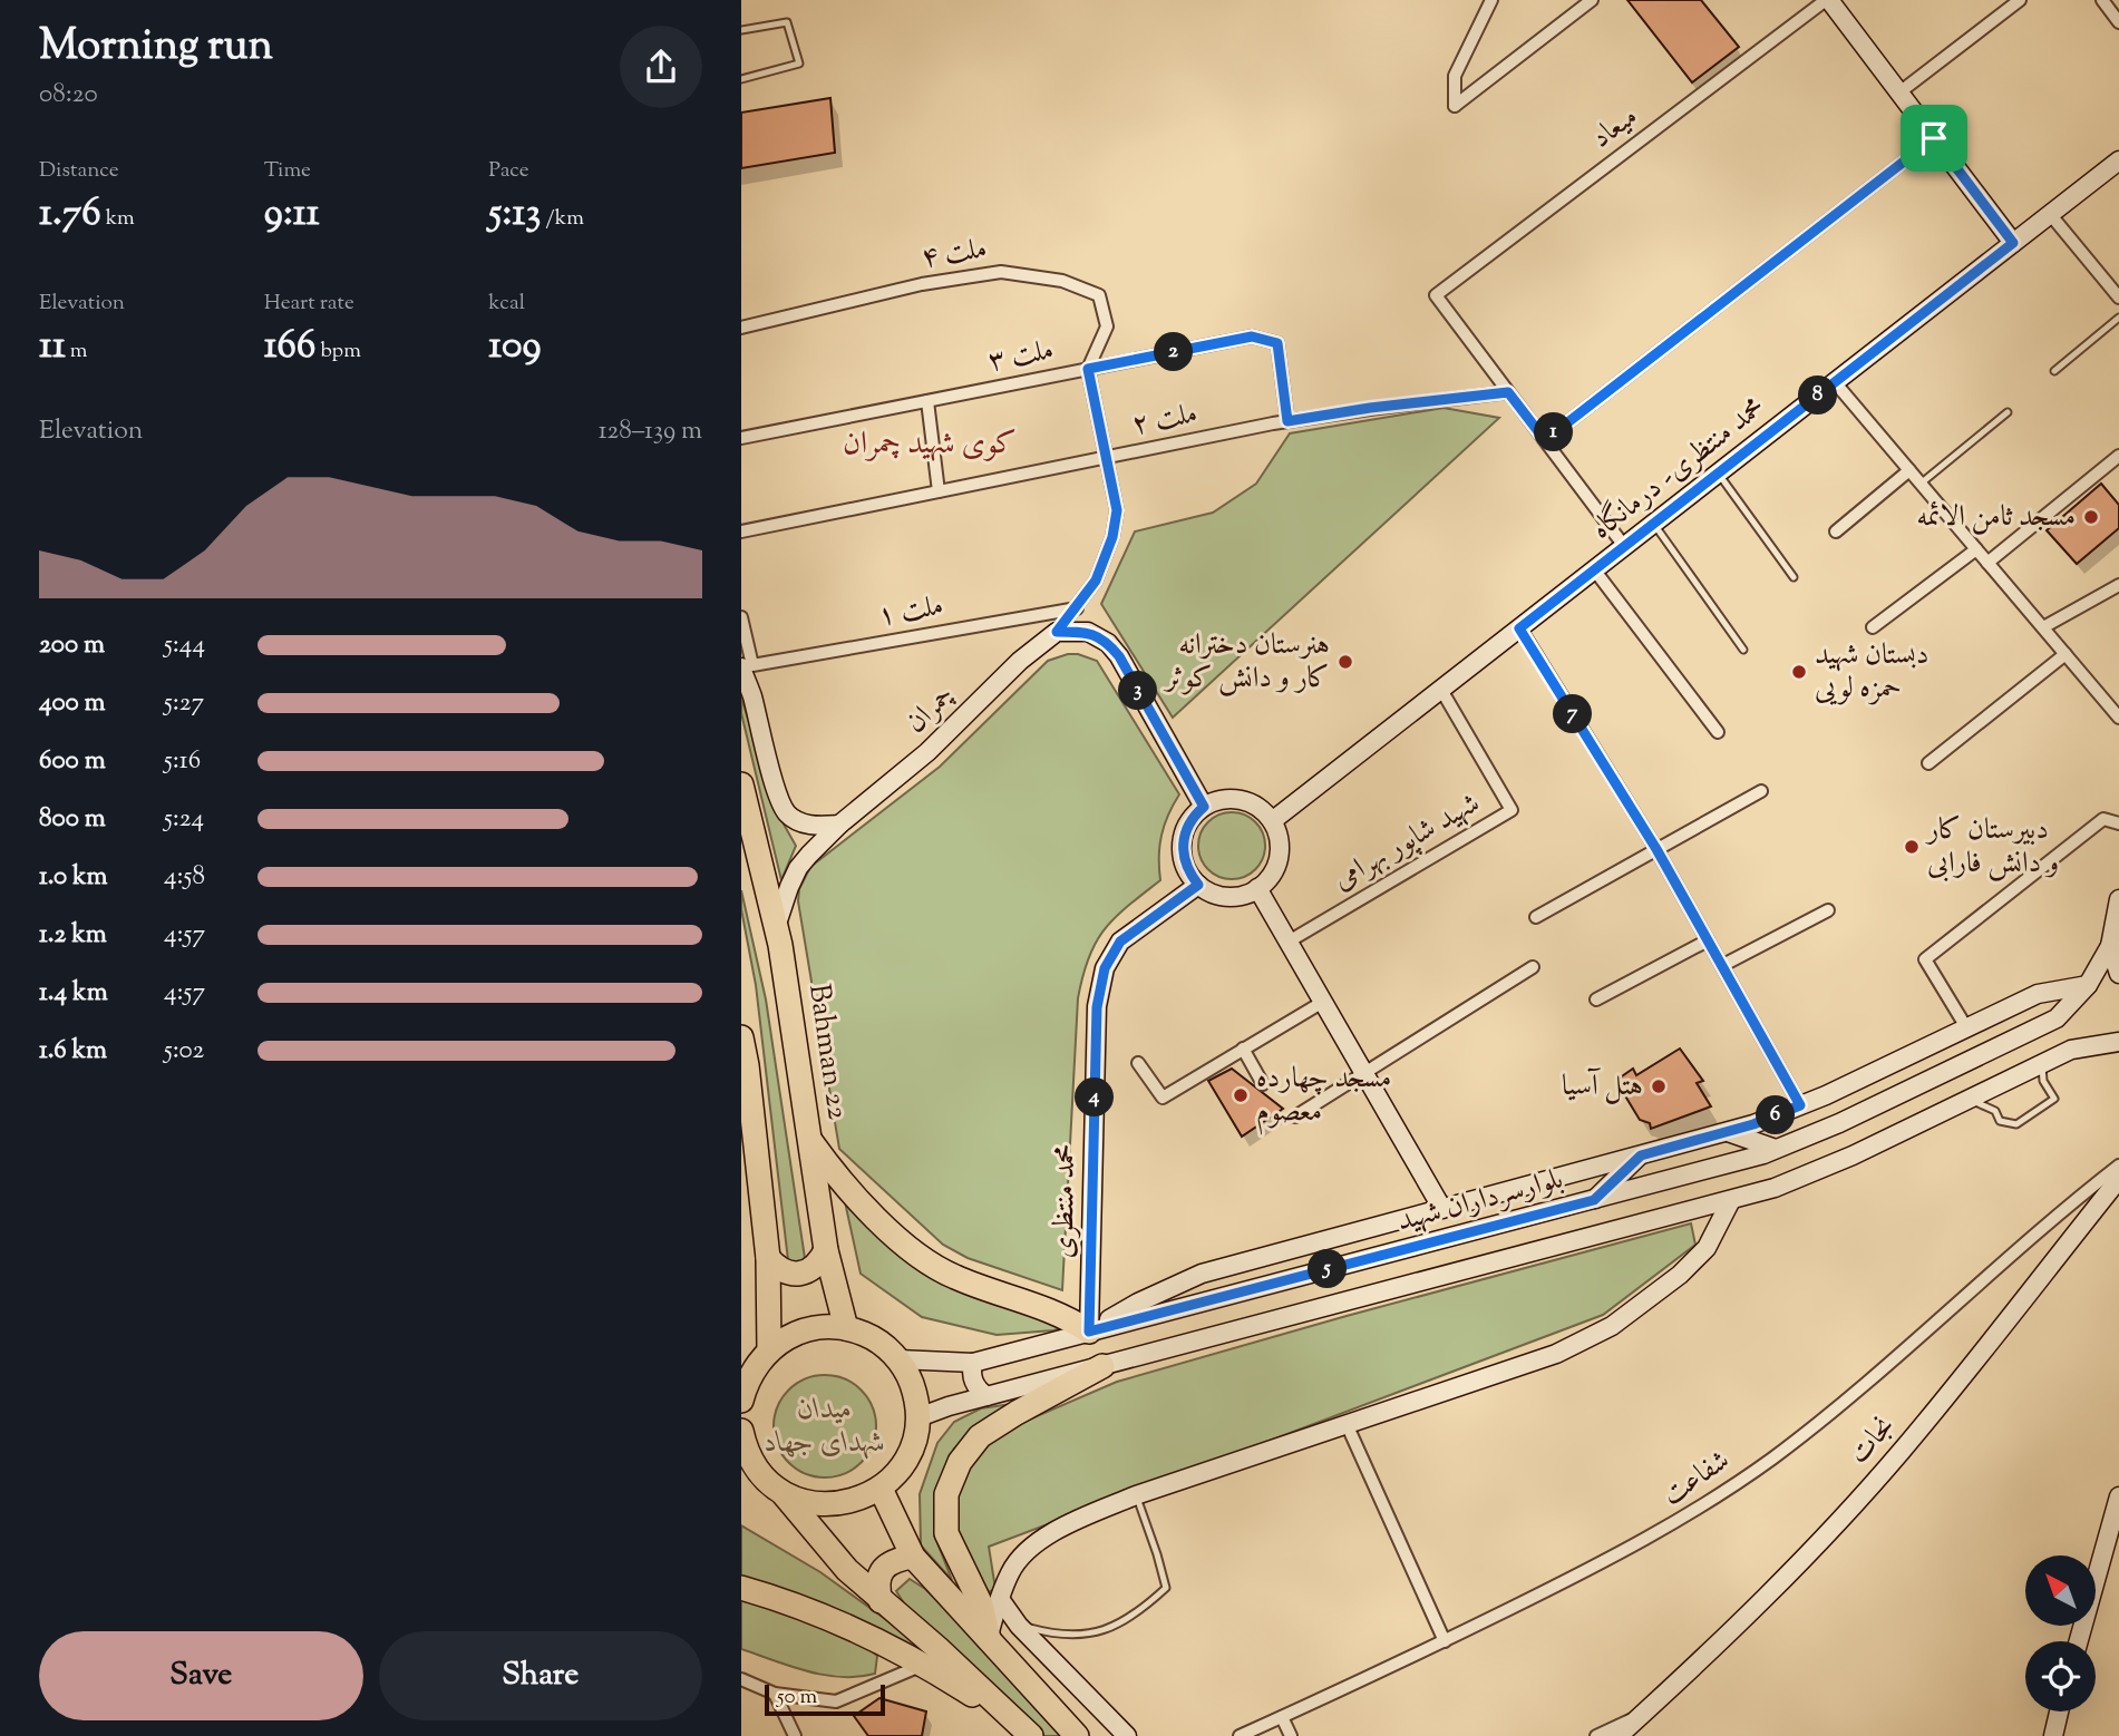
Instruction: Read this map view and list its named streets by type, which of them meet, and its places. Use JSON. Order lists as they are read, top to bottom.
{
  "streets": {
    "highway": ["Bahman 22"],
    "street": [
      "میعاد",
      "ملت ۴",
      "ملت ۳",
      "ملت ۲",
      "محمد منتظری- درمانگاه",
      "ملت ۱",
      "چمران",
      "شهید شاپور بهرامی",
      "محمد منتظری",
      "بلوارسرداران شهید",
      "نجات",
      "شفاعت"
    ]
  },
  "crossings": [
    ["میعاد", "ملت ۲"],
    ["ملت ۴", "ملت ۳"],
    ["ملت ۳", "ملت ۲"],
    ["محمد منتظری- درمانگاه", "شهید شاپور بهرامی"],
    ["محمد منتظری- درمانگاه", "محمد منتظری"],
    ["چمران", "Bahman 22"],
    ["محمد منتظری", "بلوارسرداران شهید"]
  ],
  "districts": ["کوی شهید چمران"],
  "parks": ["میدان شهدای جهاد"],
  "places": [
    "مسجد ثامن الائمه",
    "هنرستان دخترانه کار و دانش کوثر",
    "دبستان شهید حمزه لویی",
    "دبیرستان کار و دانش فارابی",
    "هتل آسیا",
    "مسجد چهارده معصوم"
  ],
  "scale_bar": "50 m",
  "north": "top left",
  "page": {
    "heading": ["Morning run", "08:20"],
    "stats": [
      ["Distance", "1.76 km"],
      ["Time", "9:11"],
      ["Pace", "5:13 /km"],
      ["Elevation", "11 m"],
      ["Heart rate", "166 bpm"],
      ["kcal", "109"]
    ],
    "pins": [
      "2",
      "8",
      "1",
      "3",
      "7",
      "4",
      "6",
      "5"
    ],
    "chart": ["Elevation", "128–139 m"],
    "list": [
      {
        "name": "200 m",
        "note": "5:44"
      },
      {
        "name": "400 m",
        "note": "5:27"
      },
      {
        "name": "600 m",
        "note": "5:16"
      },
      {
        "name": "800 m",
        "note": "5:24"
      },
      {
        "name": "1.0 km",
        "note": "4:58"
      },
      {
        "name": "1.2 km",
        "note": "4:57"
      },
      {
        "name": "1.4 km",
        "note": "4:57"
      },
      {
        "name": "1.6 km",
        "note": "5:02"
      }
    ],
    "buttons": ["Save", "Share"],
    "scale": "50 m"
  }
}
